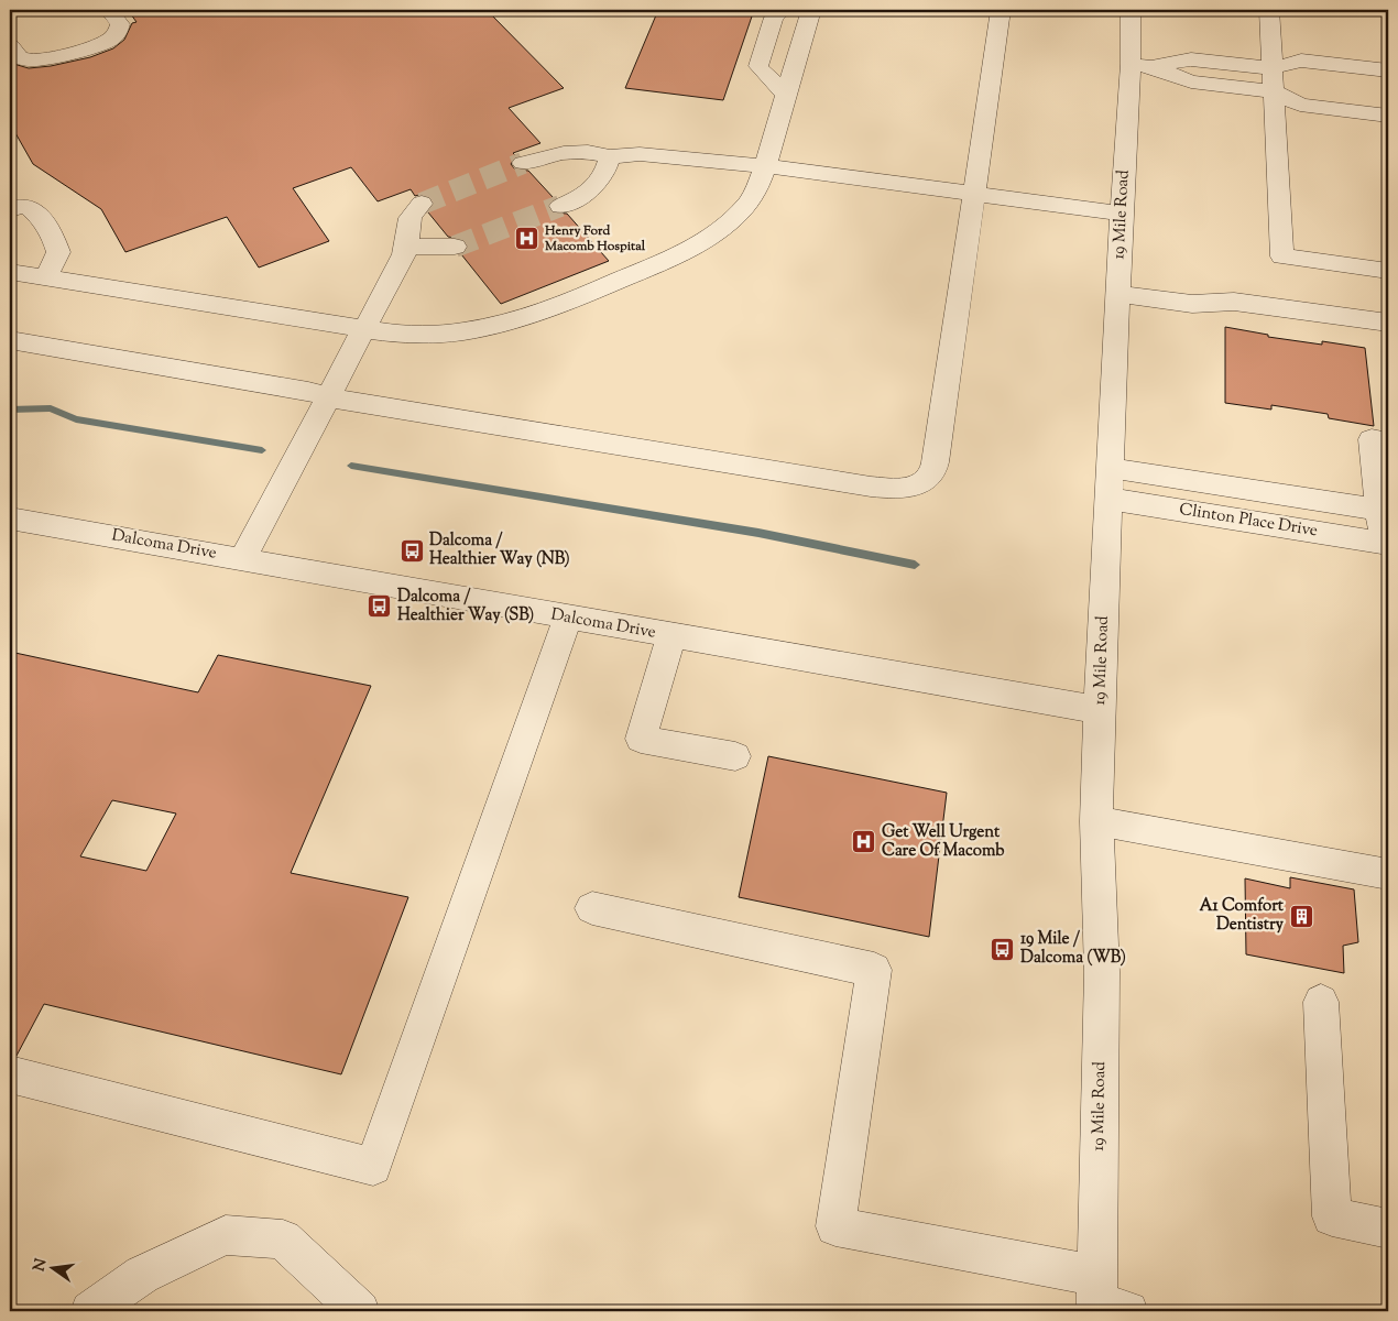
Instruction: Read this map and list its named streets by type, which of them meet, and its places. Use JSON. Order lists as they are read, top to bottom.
{
  "streets": {
    "street": ["19 Mile Road", "Clinton Place Drive", "Dalcoma Drive"]
  },
  "crossings": [
    ["19 Mile Road", "Clinton Place Drive"],
    ["19 Mile Road", "Dalcoma Drive"]
  ],
  "places": {
    "hospital": ["Henry Ford Macomb Hospital", "Get Well Urgent Care Of Macomb"],
    "bus stop": ["Dalcoma / Healthier Way (NB)", "Dalcoma / Healthier Way (SB)", "19 Mile / Dalcoma (WB)"],
    "building": ["A1 Comfort Dentistry"]
  },
  "north": "left"
}
